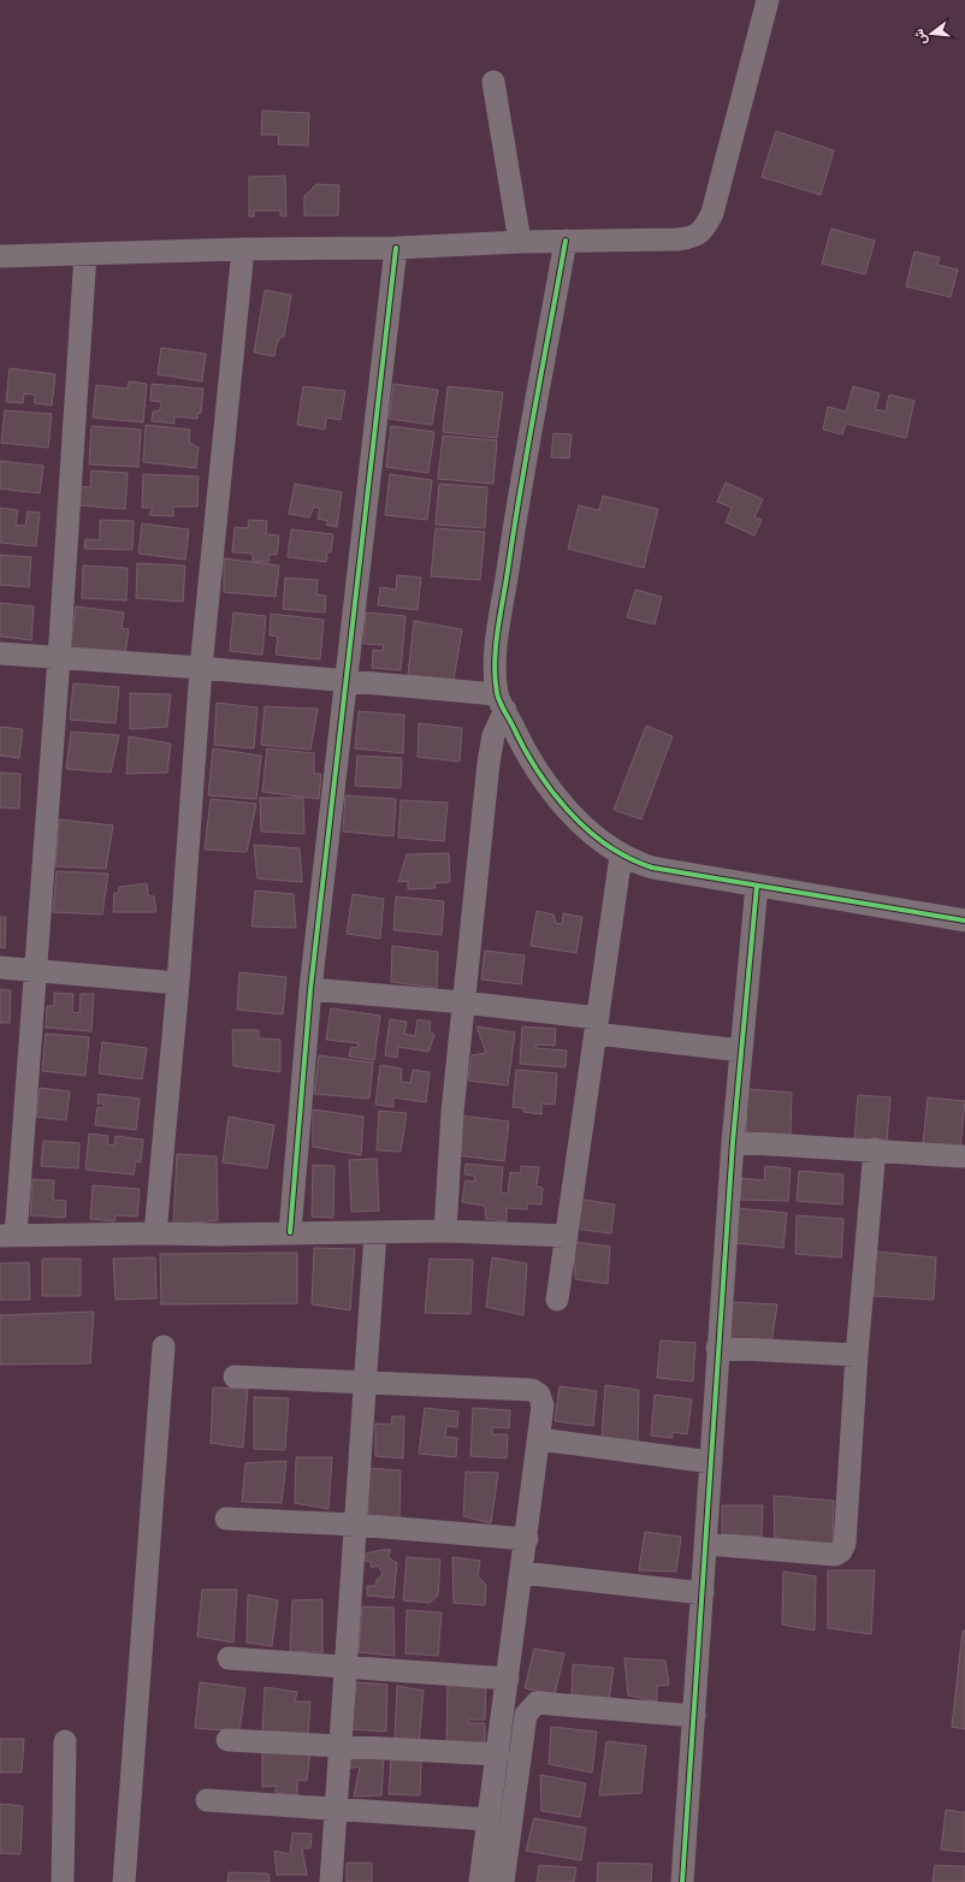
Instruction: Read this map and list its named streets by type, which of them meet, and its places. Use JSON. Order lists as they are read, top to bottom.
{
  "north": "left"
}
